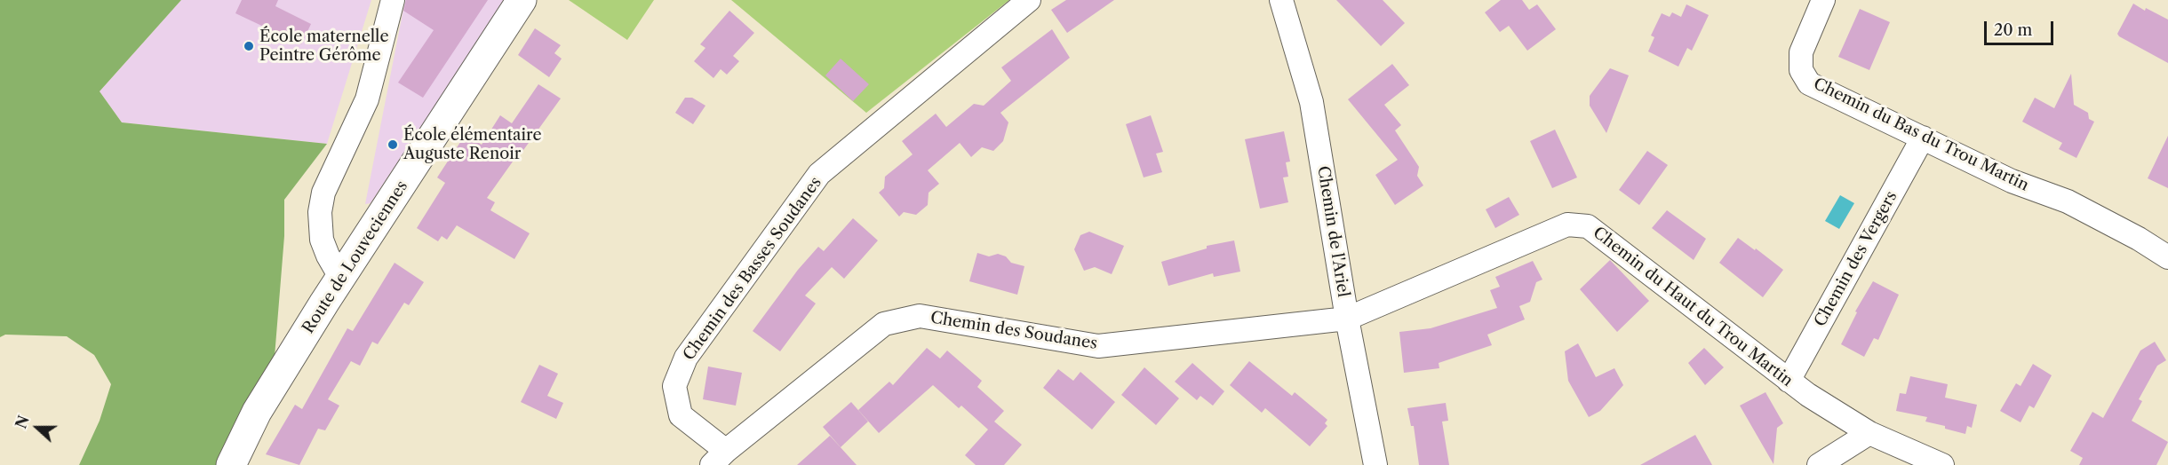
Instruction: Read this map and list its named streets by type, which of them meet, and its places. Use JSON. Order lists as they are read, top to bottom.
{
  "streets": {
    "street": [
      "Chemin du Bas du Trou Martin",
      "Chemin de l'Ariel",
      "Route de Louveciennes",
      "Chemin des Vergers",
      "Chemin des Basses Soudanes",
      "Chemin du Haut du Trou Martin",
      "Chemin des Soudanes"
    ]
  },
  "crossings": [
    ["Chemin du Bas du Trou Martin", "Chemin des Vergers"],
    ["Chemin de l'Ariel", "Chemin du Haut du Trou Martin"],
    ["Chemin de l'Ariel", "Chemin des Soudanes"],
    ["Chemin des Vergers", "Chemin du Haut du Trou Martin"],
    ["Chemin des Basses Soudanes", "Chemin des Soudanes"],
    ["Chemin du Haut du Trou Martin", "Chemin des Soudanes"]
  ],
  "places": ["École maternelle Peintre Gérôme", "École élémentaire Auguste Renoir"],
  "scale_bar": "20 m",
  "north": "left"
}
